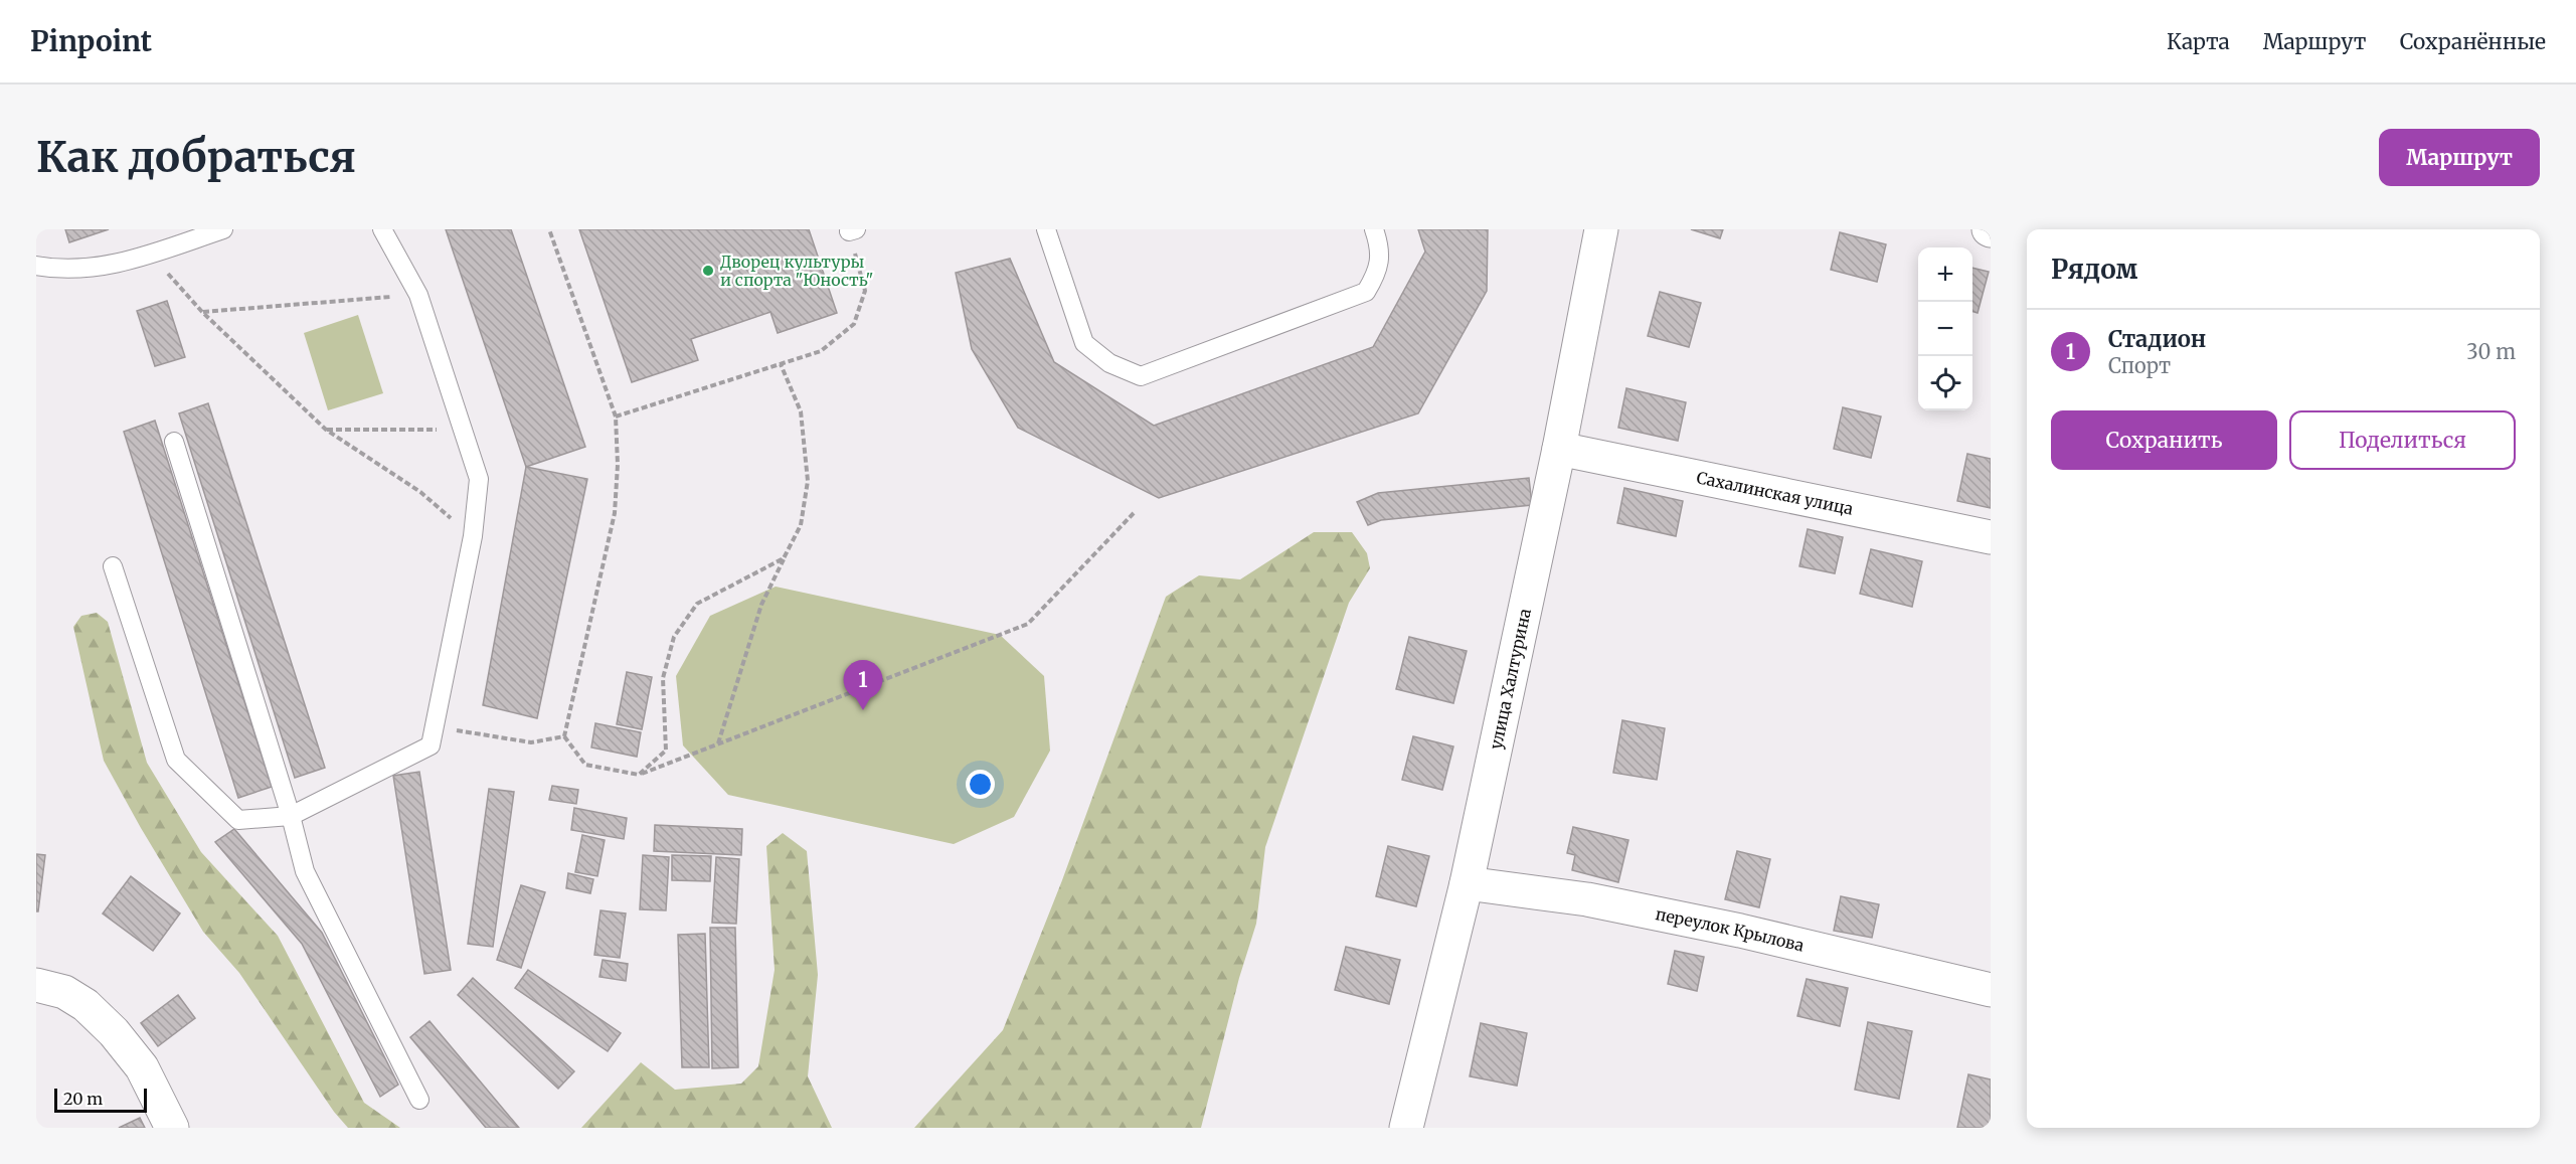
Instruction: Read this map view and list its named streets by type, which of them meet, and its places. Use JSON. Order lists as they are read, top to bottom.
{
  "streets": {
    "street": ["Сахалинская улица", "улица Халтурина", "переулок Крылова"]
  },
  "crossings": [
    ["Сахалинская улица", "улица Халтурина"],
    ["улица Халтурина", "переулок Крылова"]
  ],
  "places": ["Дворец культуры и спорта \"Юность\""],
  "scale_bar": "20 m",
  "page": {
    "header": "Pinpoint",
    "nav": ["Карта", "Маршрут", "Сохранённые"],
    "buttons": [
      "Маршрут",
      ["Сохранить", "Поделиться"]
    ],
    "title": "Как добраться",
    "heading": "Рядом",
    "map_buttons": ["+", "−"],
    "list": [
      {
        "mark": "1",
        "name": "Стадион",
        "note": "Спорт",
        "value": "30 m"
      }
    ],
    "pins": "1",
    "scale": "20 m"
  }
}
